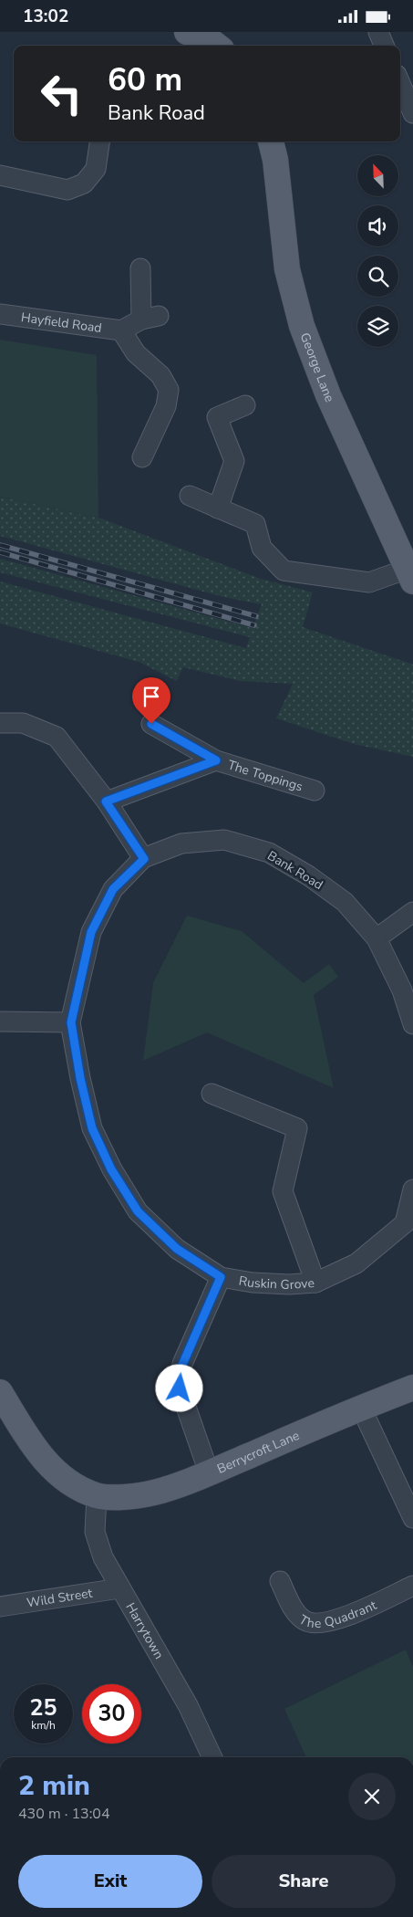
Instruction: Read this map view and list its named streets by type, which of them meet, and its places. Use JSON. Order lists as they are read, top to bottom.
{
  "streets": {
    "main road": ["George Lane", "Berrycroft Lane"],
    "street": [
      "Hayfield Road",
      "The Toppings",
      "Bank Road",
      "Ruskin Grove",
      "Wild Street",
      "The Quadrant",
      "Harrytown"
    ]
  },
  "crossings": [
    ["Bank Road", "Ruskin Grove"],
    ["Ruskin Grove", "Berrycroft Lane"],
    ["Berrycroft Lane", "Harrytown"],
    ["Wild Street", "Harrytown"]
  ],
  "north": "top left",
  "page": {
    "status": "13:02",
    "turn": ["60 m", "Bank Road"],
    "speed": "25 km/h",
    "limit": "30",
    "heading": ["2 min", "430 m · 13:04"],
    "buttons": ["Exit", "Share"]
  }
}
